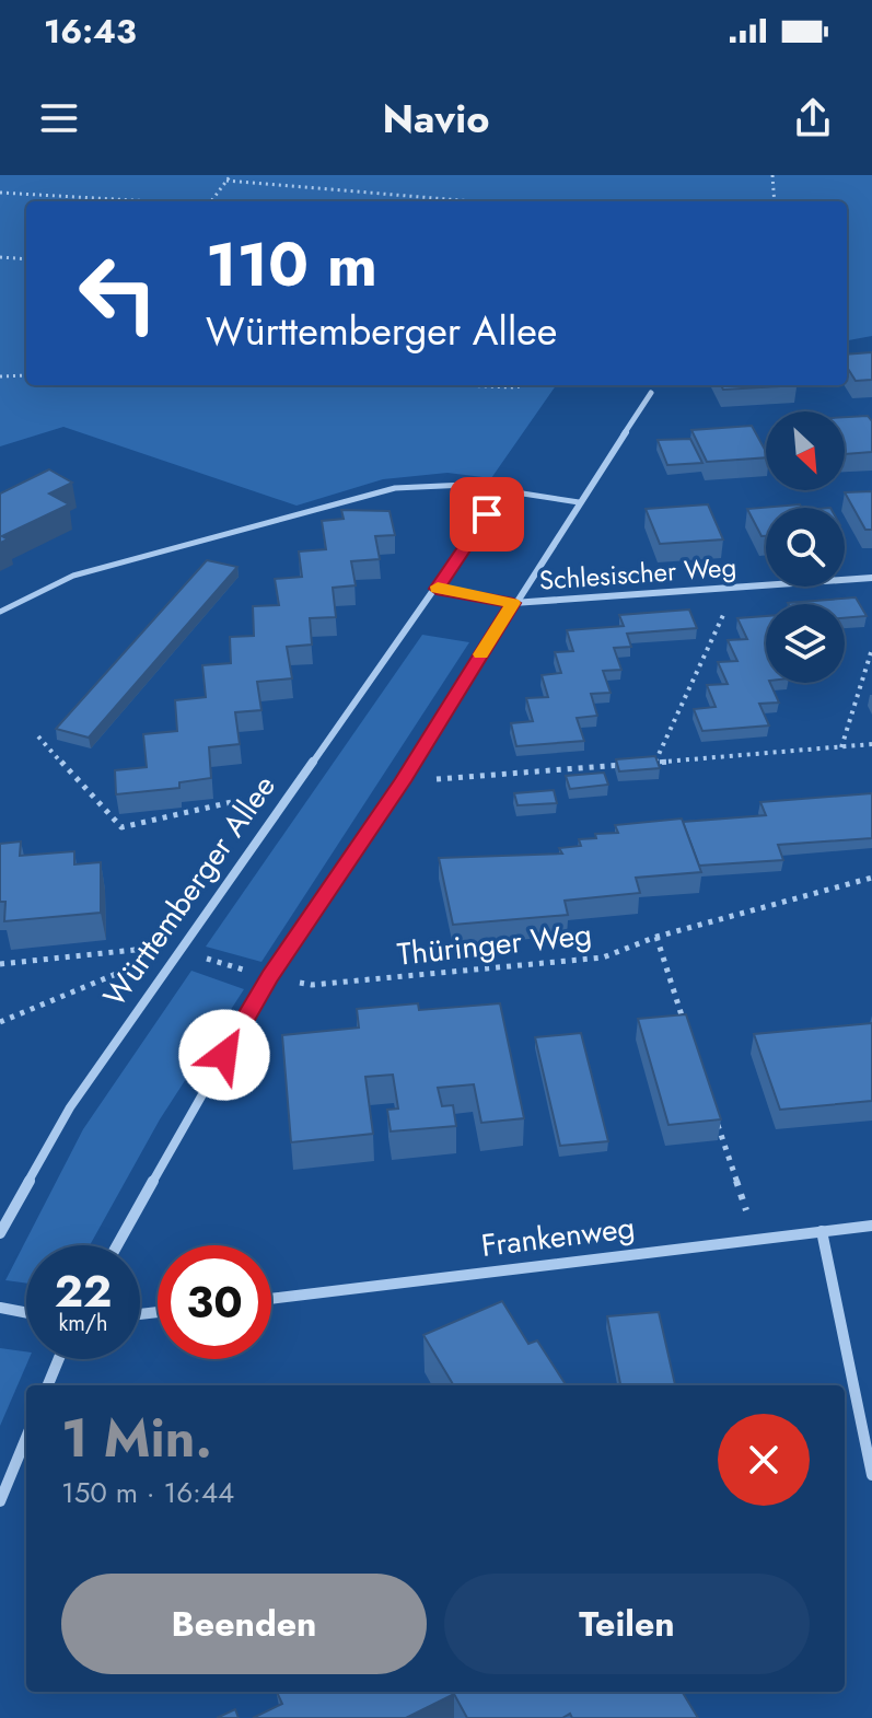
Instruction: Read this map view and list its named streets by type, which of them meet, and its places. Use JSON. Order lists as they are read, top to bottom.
{
  "streets": {
    "street": ["Schlesischer Weg", "Württemberger Allee", "Frankenweg"],
    "path": ["Thüringer Weg"]
  },
  "north": "bottom right",
  "page": {
    "status": "16:43",
    "header": "Navio",
    "turn": ["110 m", "Württemberger Allee"],
    "speed": "22 km/h",
    "limit": "30",
    "heading": ["1 Min.", "150 m · 16:44"],
    "buttons": ["Beenden", "Teilen"]
  }
}
